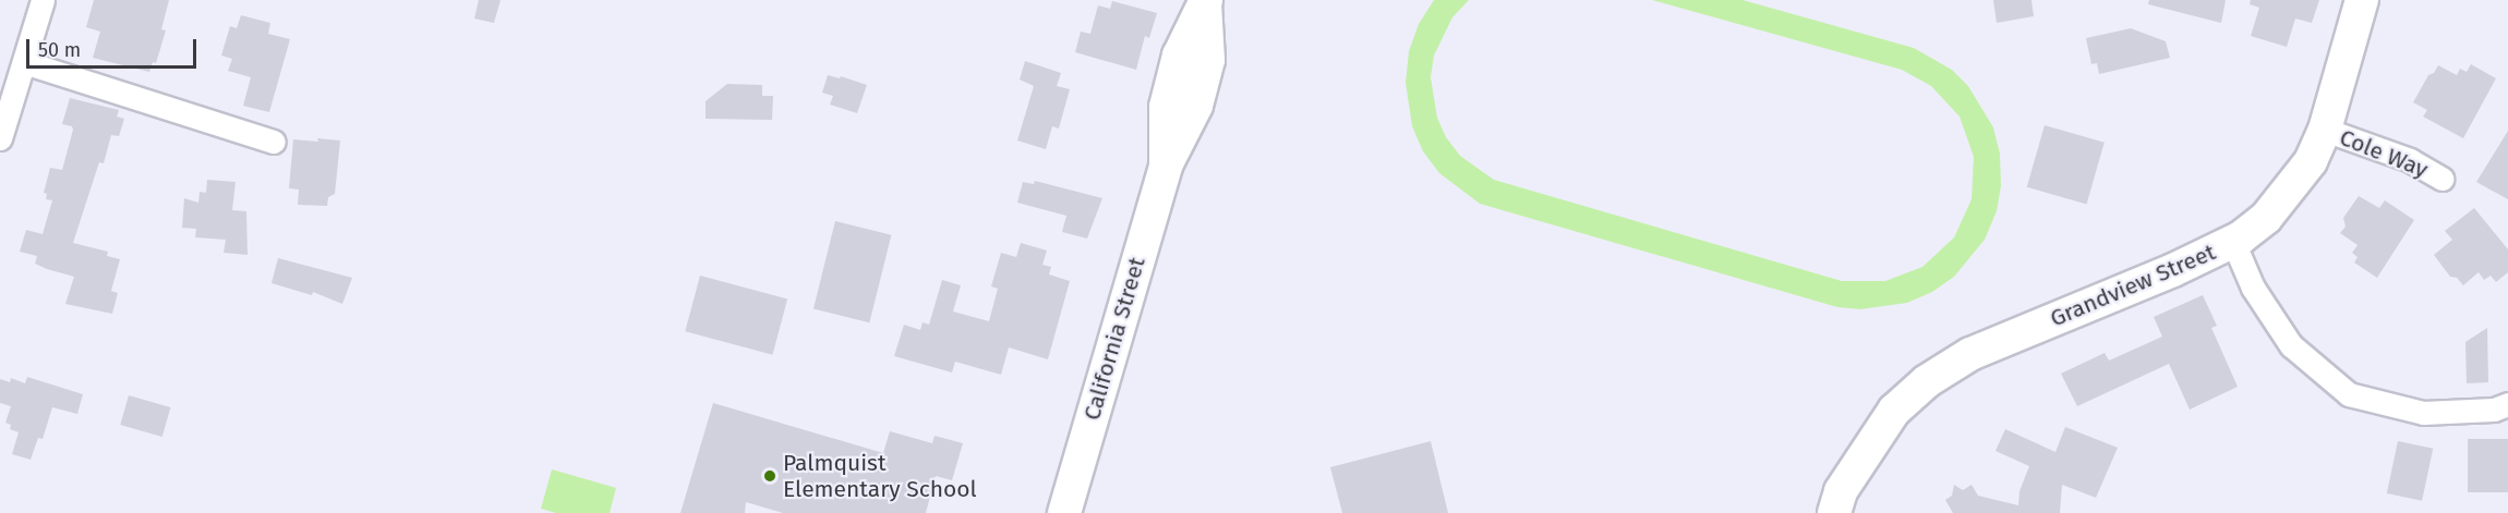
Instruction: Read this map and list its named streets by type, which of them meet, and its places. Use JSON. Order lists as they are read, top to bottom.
{
  "streets": {
    "main road": ["Grandview Street", "California Street"],
    "street": ["Cole Way"]
  },
  "crossings": [
    ["Cole Way", "Grandview Street"]
  ],
  "places": ["Palmquist Elementary School"],
  "scale_bar": "50 m"
}
